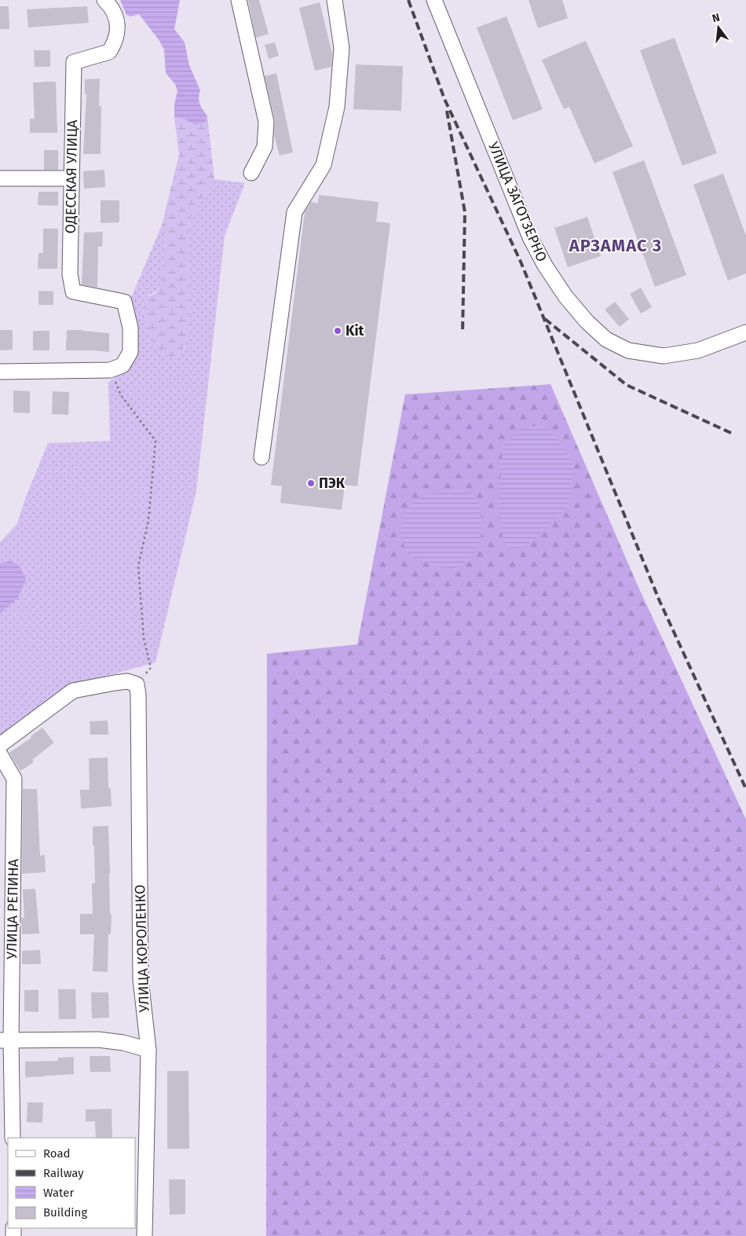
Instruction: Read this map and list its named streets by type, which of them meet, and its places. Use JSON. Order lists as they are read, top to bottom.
{
  "streets": {
    "street": [
      "ОДЕССКАЯ УЛИЦА",
      "УЛИЦА ЗАГОТЗЕРНО",
      "УЛИЦА РЕПИНА",
      "УЛИЦА КОРОЛЕНКО"
    ]
  },
  "districts": ["АРЗАМАС 3"],
  "places": ["Kit", "ПЭК"],
  "legend": [
    "Road",
    "Railway",
    "Water",
    "Building"
  ],
  "north": "top"
}
